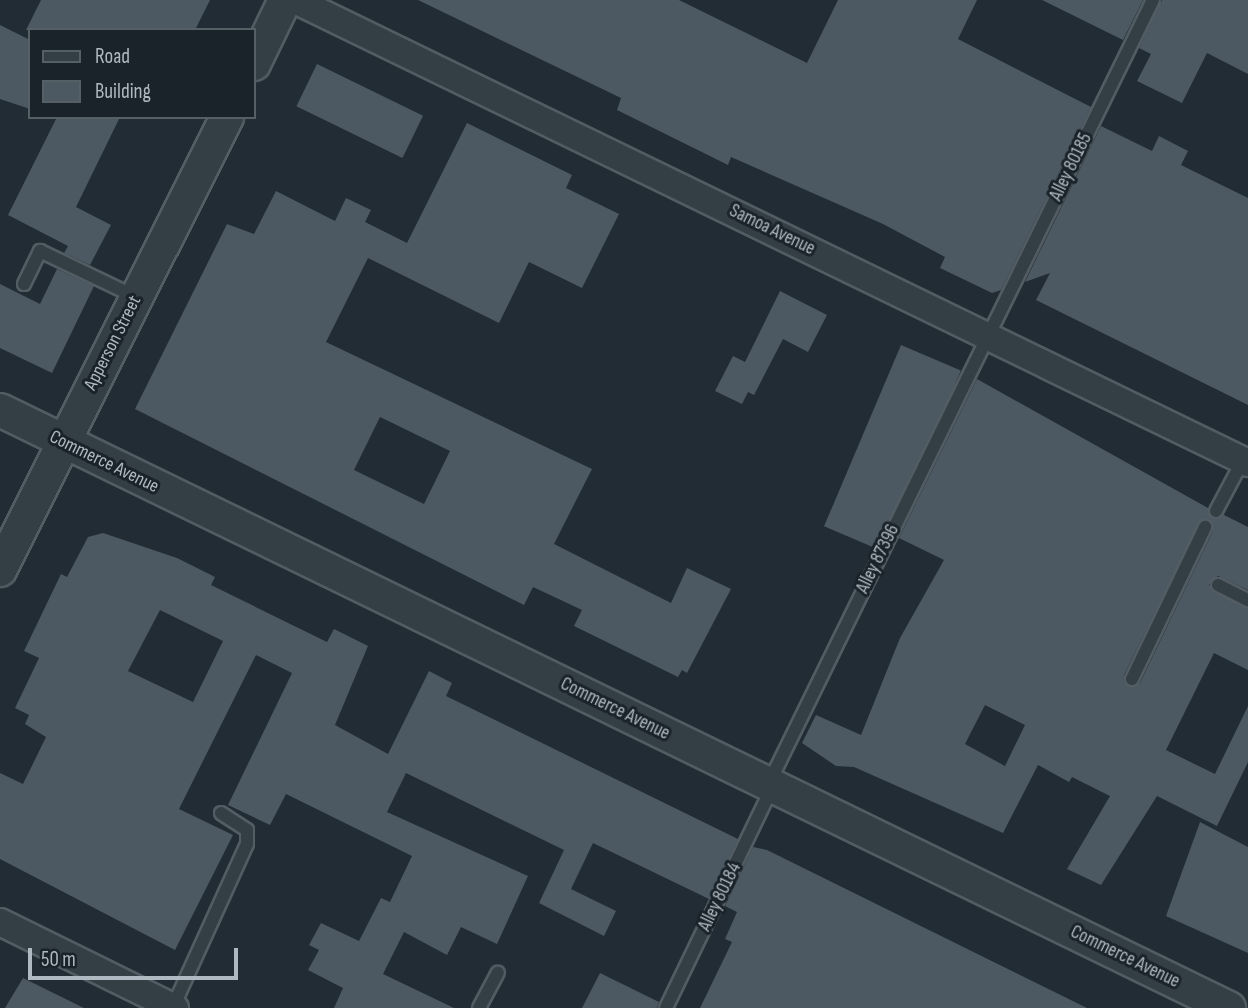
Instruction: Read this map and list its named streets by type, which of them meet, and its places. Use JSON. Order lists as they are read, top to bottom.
{
  "streets": {
    "street": ["Samoa Avenue", "Apperson Street", "Commerce Avenue"],
    "lane": ["Alley 80185", "Alley 87396", "Alley 80184"]
  },
  "crossings": [
    ["Alley 80185", "Samoa Avenue"],
    ["Alley 80185", "Alley 87396"],
    ["Samoa Avenue", "Alley 87396"],
    ["Apperson Street", "Commerce Avenue"],
    ["Commerce Avenue", "Alley 87396"],
    ["Commerce Avenue", "Alley 80184"],
    ["Alley 87396", "Alley 80184"]
  ],
  "legend": ["Road", "Building"],
  "scale_bar": "50 m"
}
